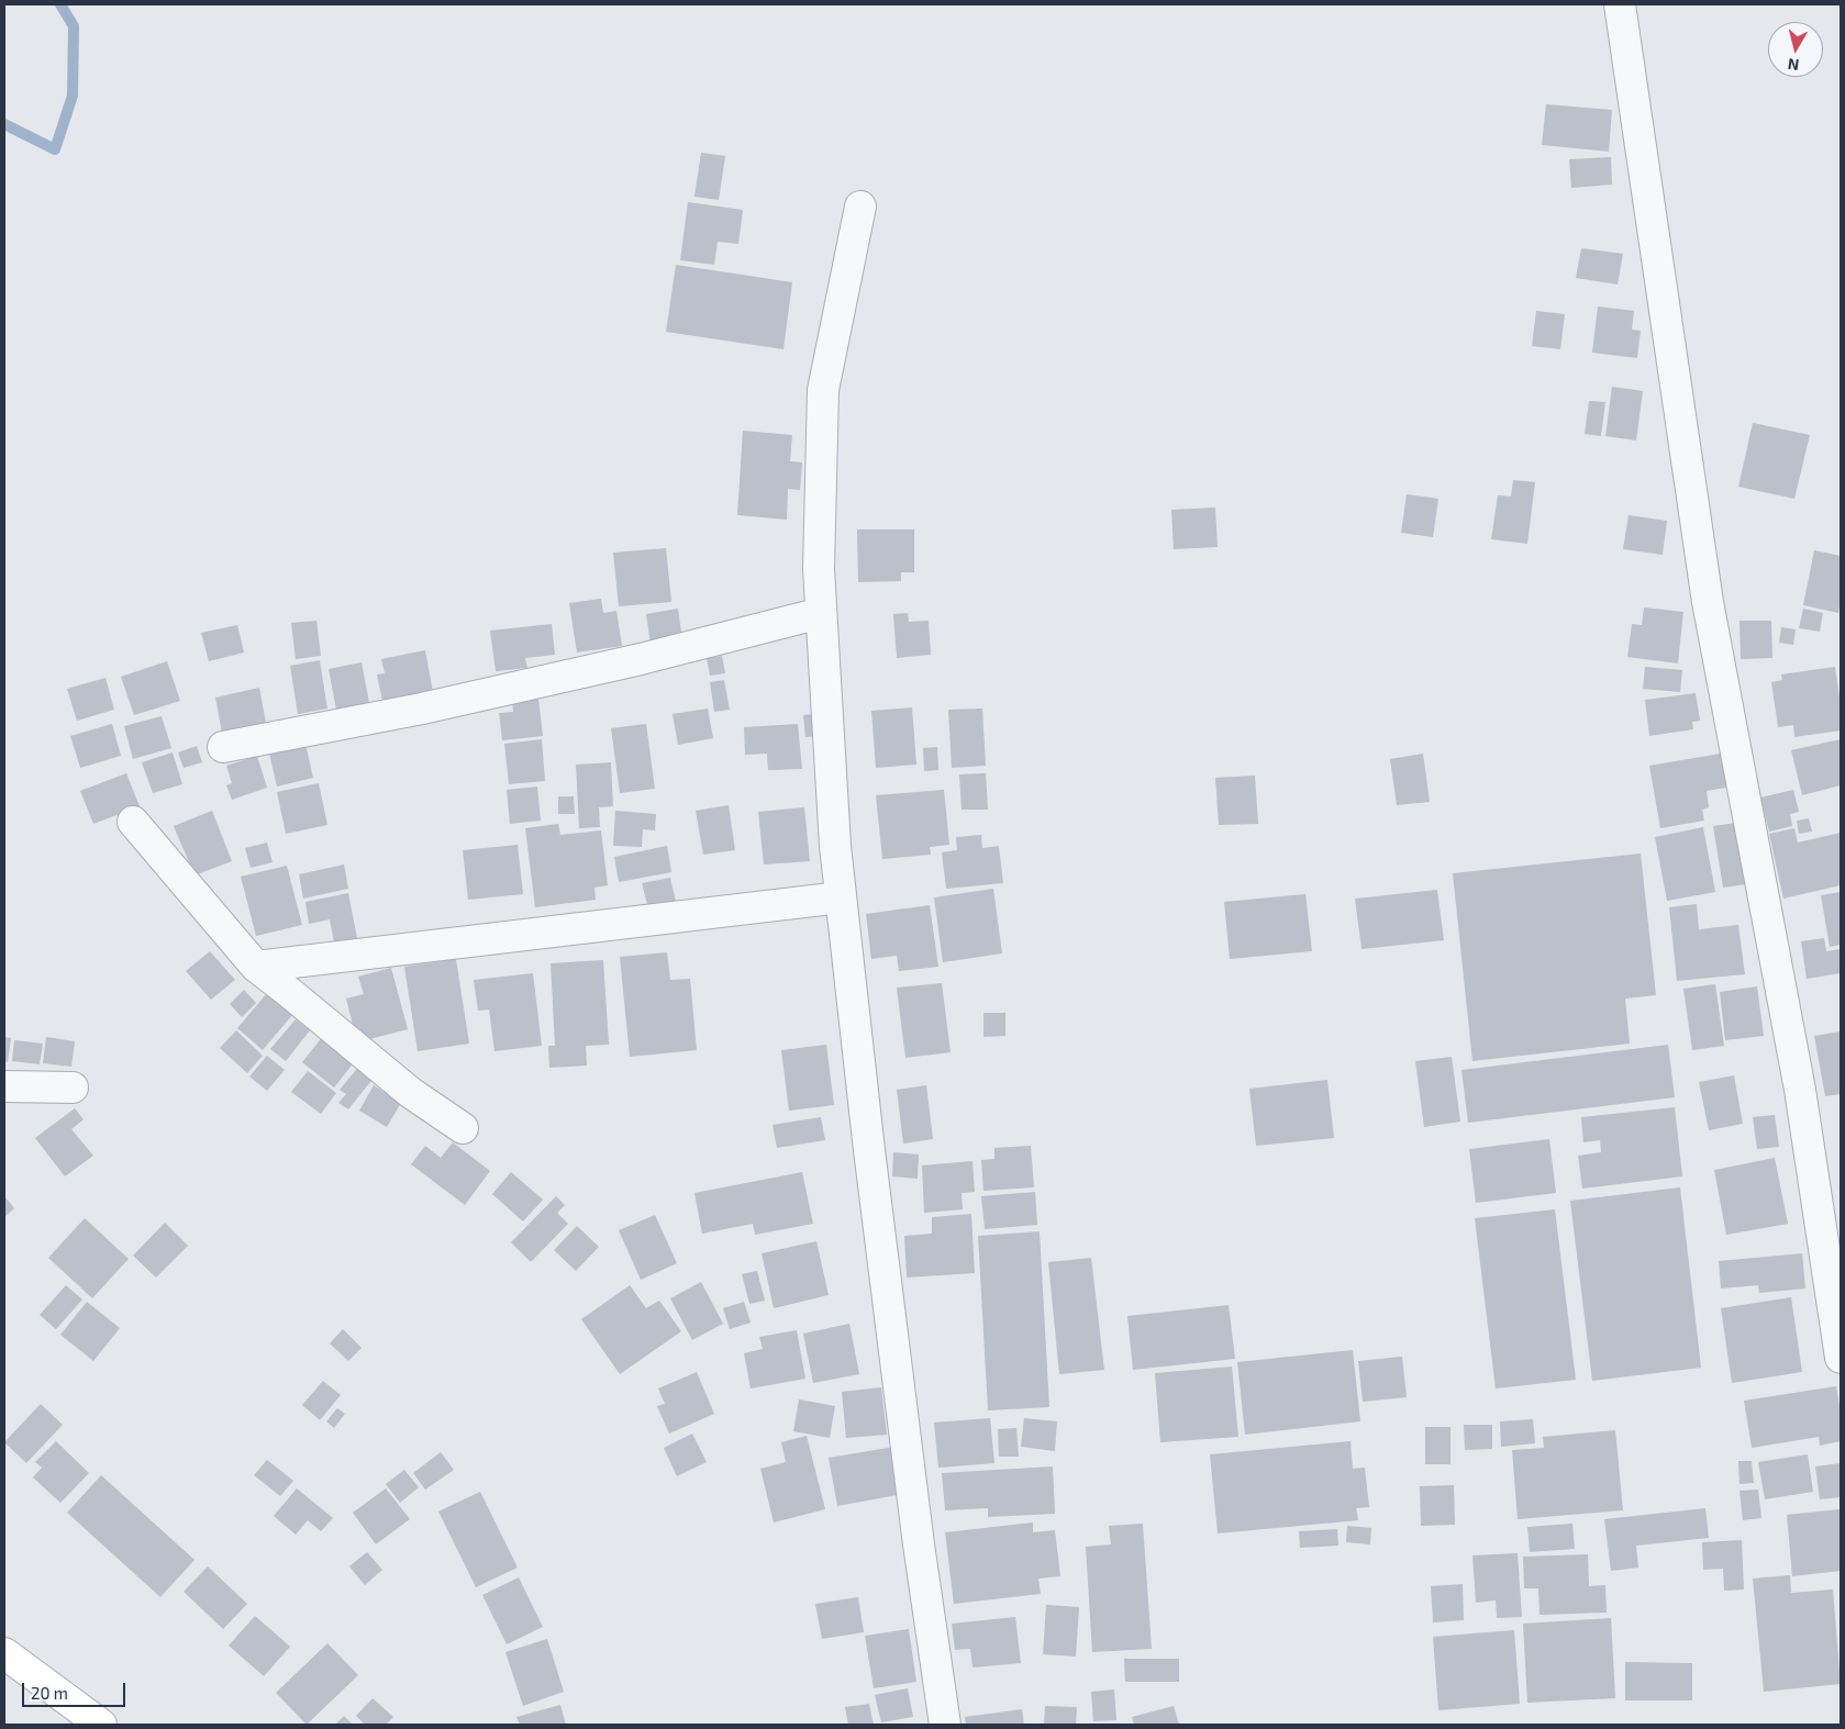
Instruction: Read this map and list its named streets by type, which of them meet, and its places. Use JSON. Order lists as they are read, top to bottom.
{
  "scale_bar": "20 m",
  "north": "bottom"
}
